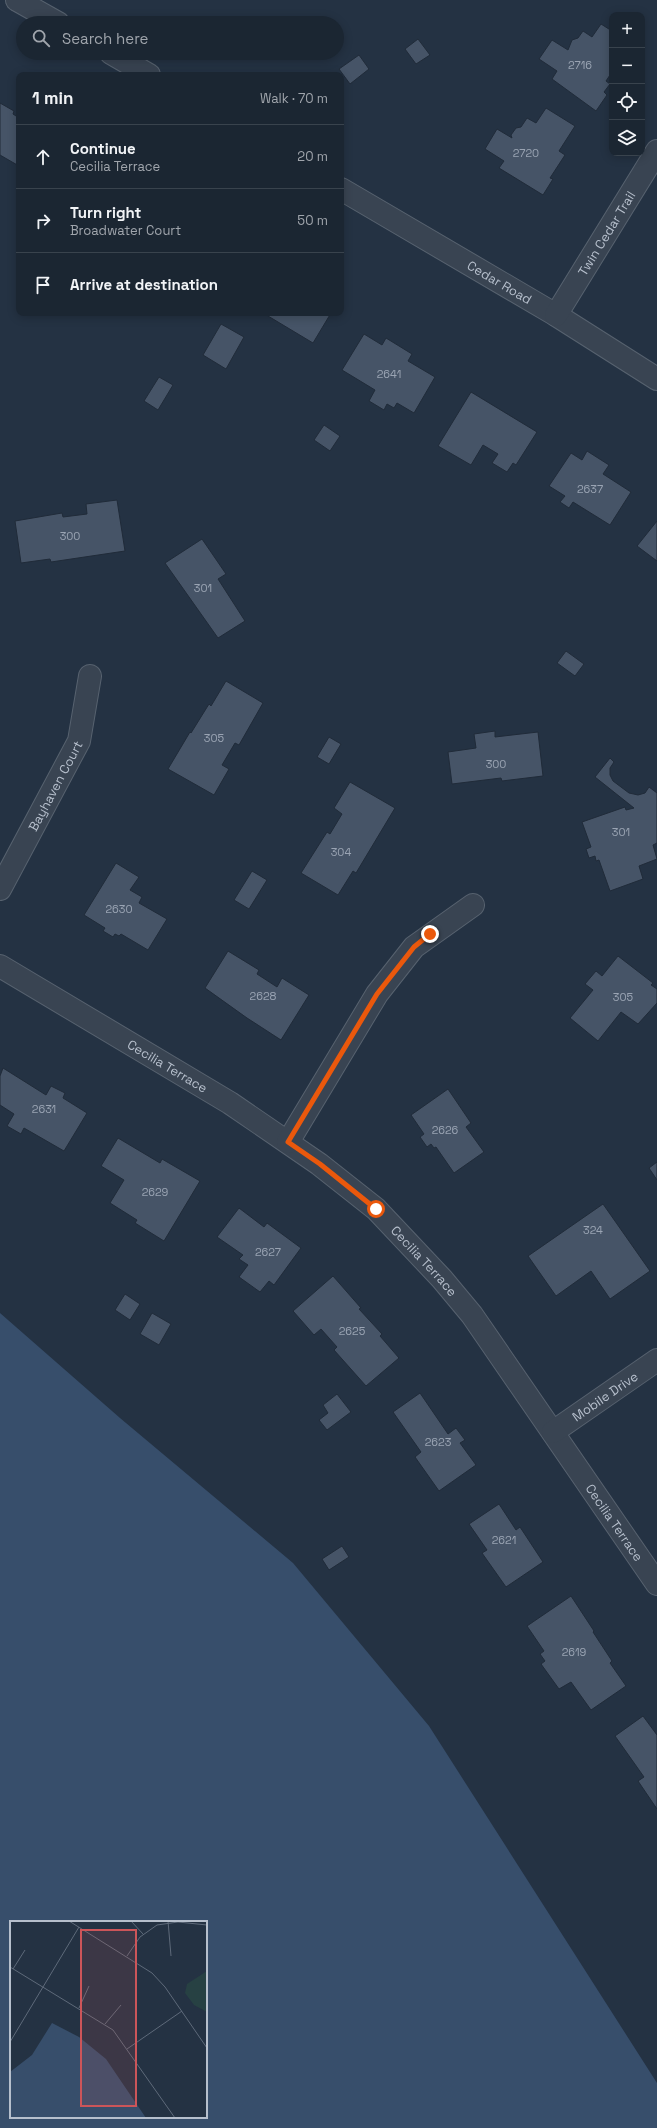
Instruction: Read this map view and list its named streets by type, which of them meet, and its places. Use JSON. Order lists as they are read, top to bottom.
{
  "streets": {
    "street": [
      "Twin Cedar Trail",
      "Cedar Road",
      "Bayhaven Court",
      "Cecilia Terrace",
      "Mobile Drive"
    ]
  },
  "crossings": [
    ["Twin Cedar Trail", "Cedar Road"],
    ["Cecilia Terrace", "Mobile Drive"]
  ],
  "house_numbers": [
    "2716",
    "2720",
    "2641",
    "2637",
    "300",
    "301",
    "305",
    "300",
    "301",
    "304",
    "2630",
    "2628",
    "305",
    "2631",
    "2626",
    "2629",
    "324",
    "2627",
    "2625",
    "2623",
    "2621",
    "2619"
  ],
  "page": {
    "map_buttons": ["+", "−"],
    "search": "Search here",
    "heading": ["1 min", "Walk · 70 m"],
    "list": [
      ["Continue", "Cecilia Terrace", "20 m"],
      ["Turn right", "Broadwater Court", "50 m"],
      "Arrive at destination"
    ]
  }
}
